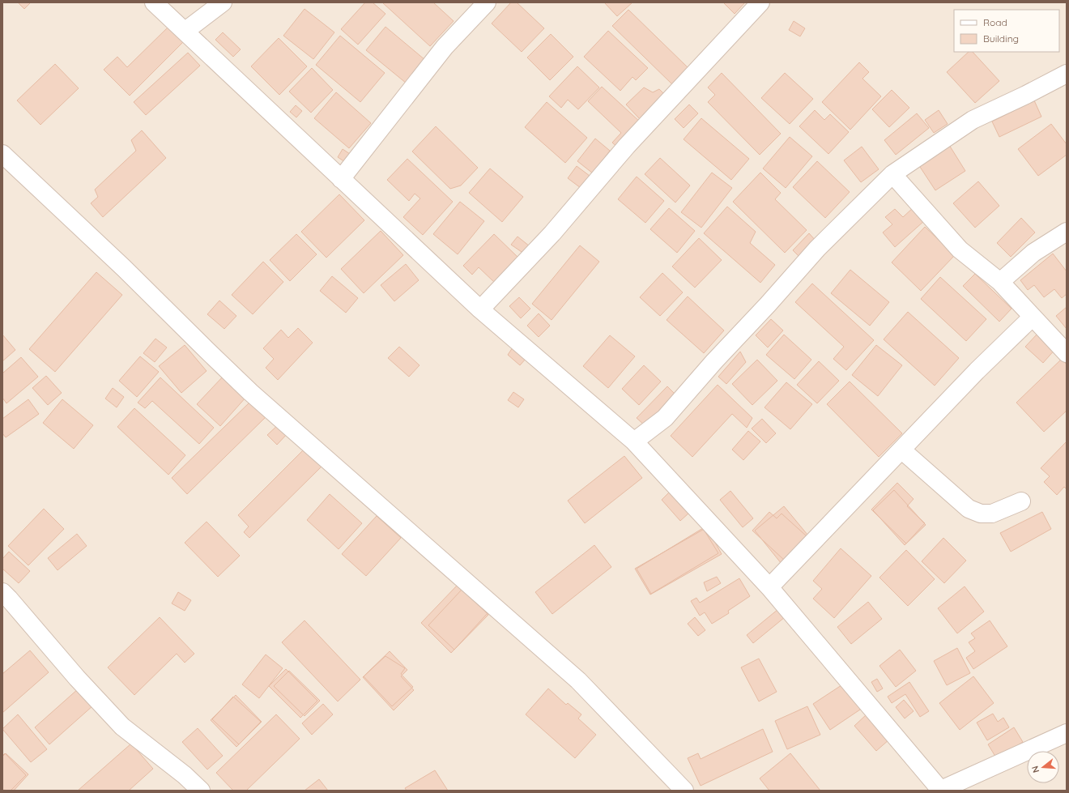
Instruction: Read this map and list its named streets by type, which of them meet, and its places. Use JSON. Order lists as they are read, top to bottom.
{
  "legend": ["Road", "Building"],
  "north": "left"
}
